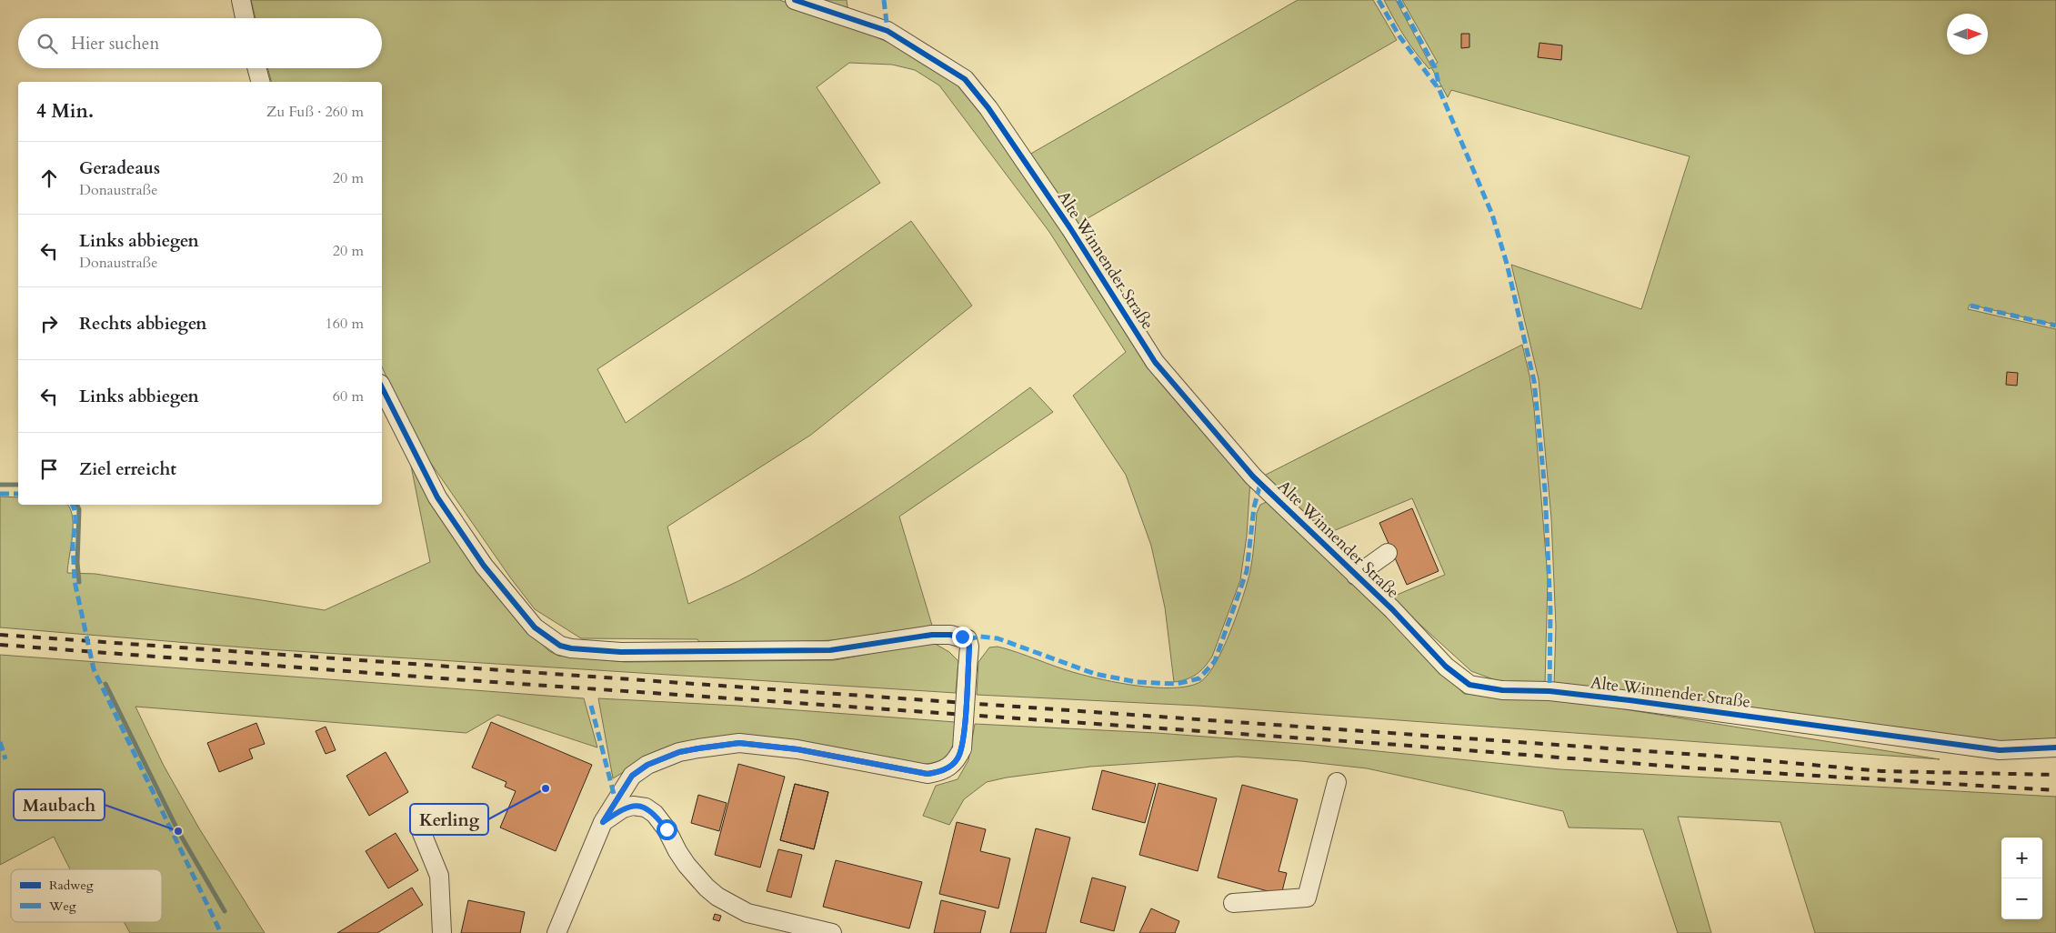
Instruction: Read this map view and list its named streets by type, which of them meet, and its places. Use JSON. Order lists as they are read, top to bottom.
{
  "streets": {
    "street": ["Alte Winnender Straße"]
  },
  "places": ["Kerling", "Maubach"],
  "legend": ["Radweg", "Weg"],
  "north": "right",
  "page": {
    "search": "Hier suchen",
    "heading": ["4 Min.", "Zu Fuß · 260 m"],
    "list": [
      ["Geradeaus", "Donaustraße", "20 m"],
      ["Links abbiegen", "Donaustraße", "20 m"],
      ["Rechts abbiegen", "160 m"],
      ["Links abbiegen", "60 m"],
      "Ziel erreicht"
    ],
    "map_buttons": ["+", "−"]
  }
}
